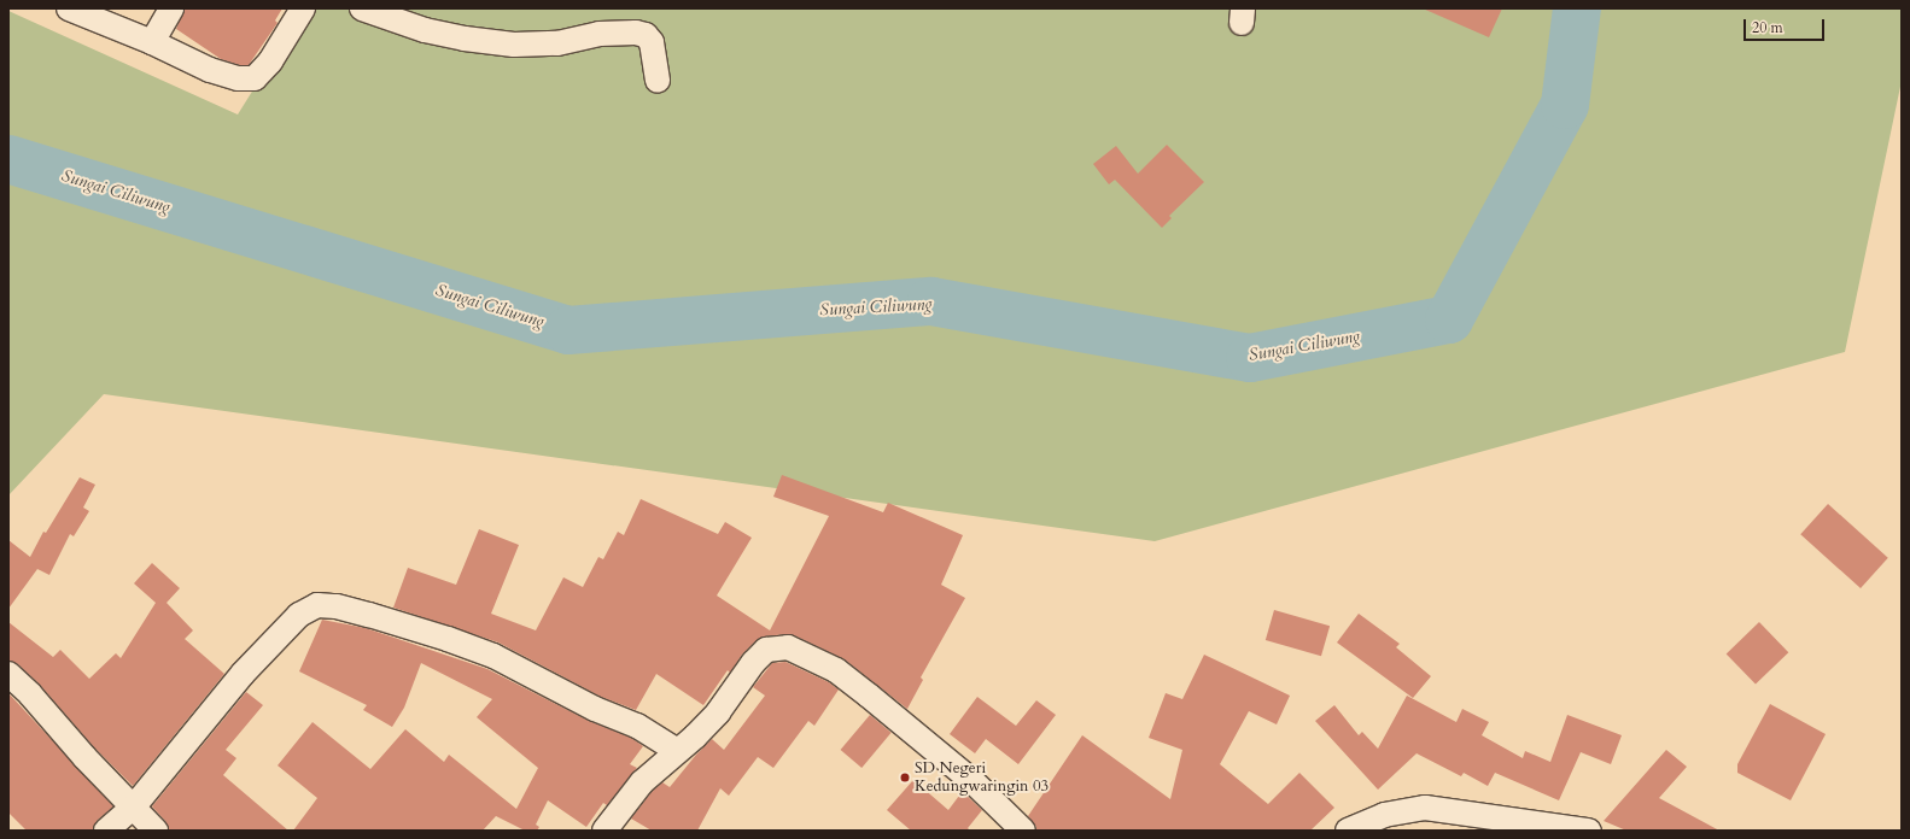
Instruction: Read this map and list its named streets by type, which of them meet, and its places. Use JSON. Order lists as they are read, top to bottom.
{
  "water": ["Sungai Ciliwung"],
  "places": ["SD Negeri Kedungwaringin 03"],
  "scale_bar": "20 m"
}
